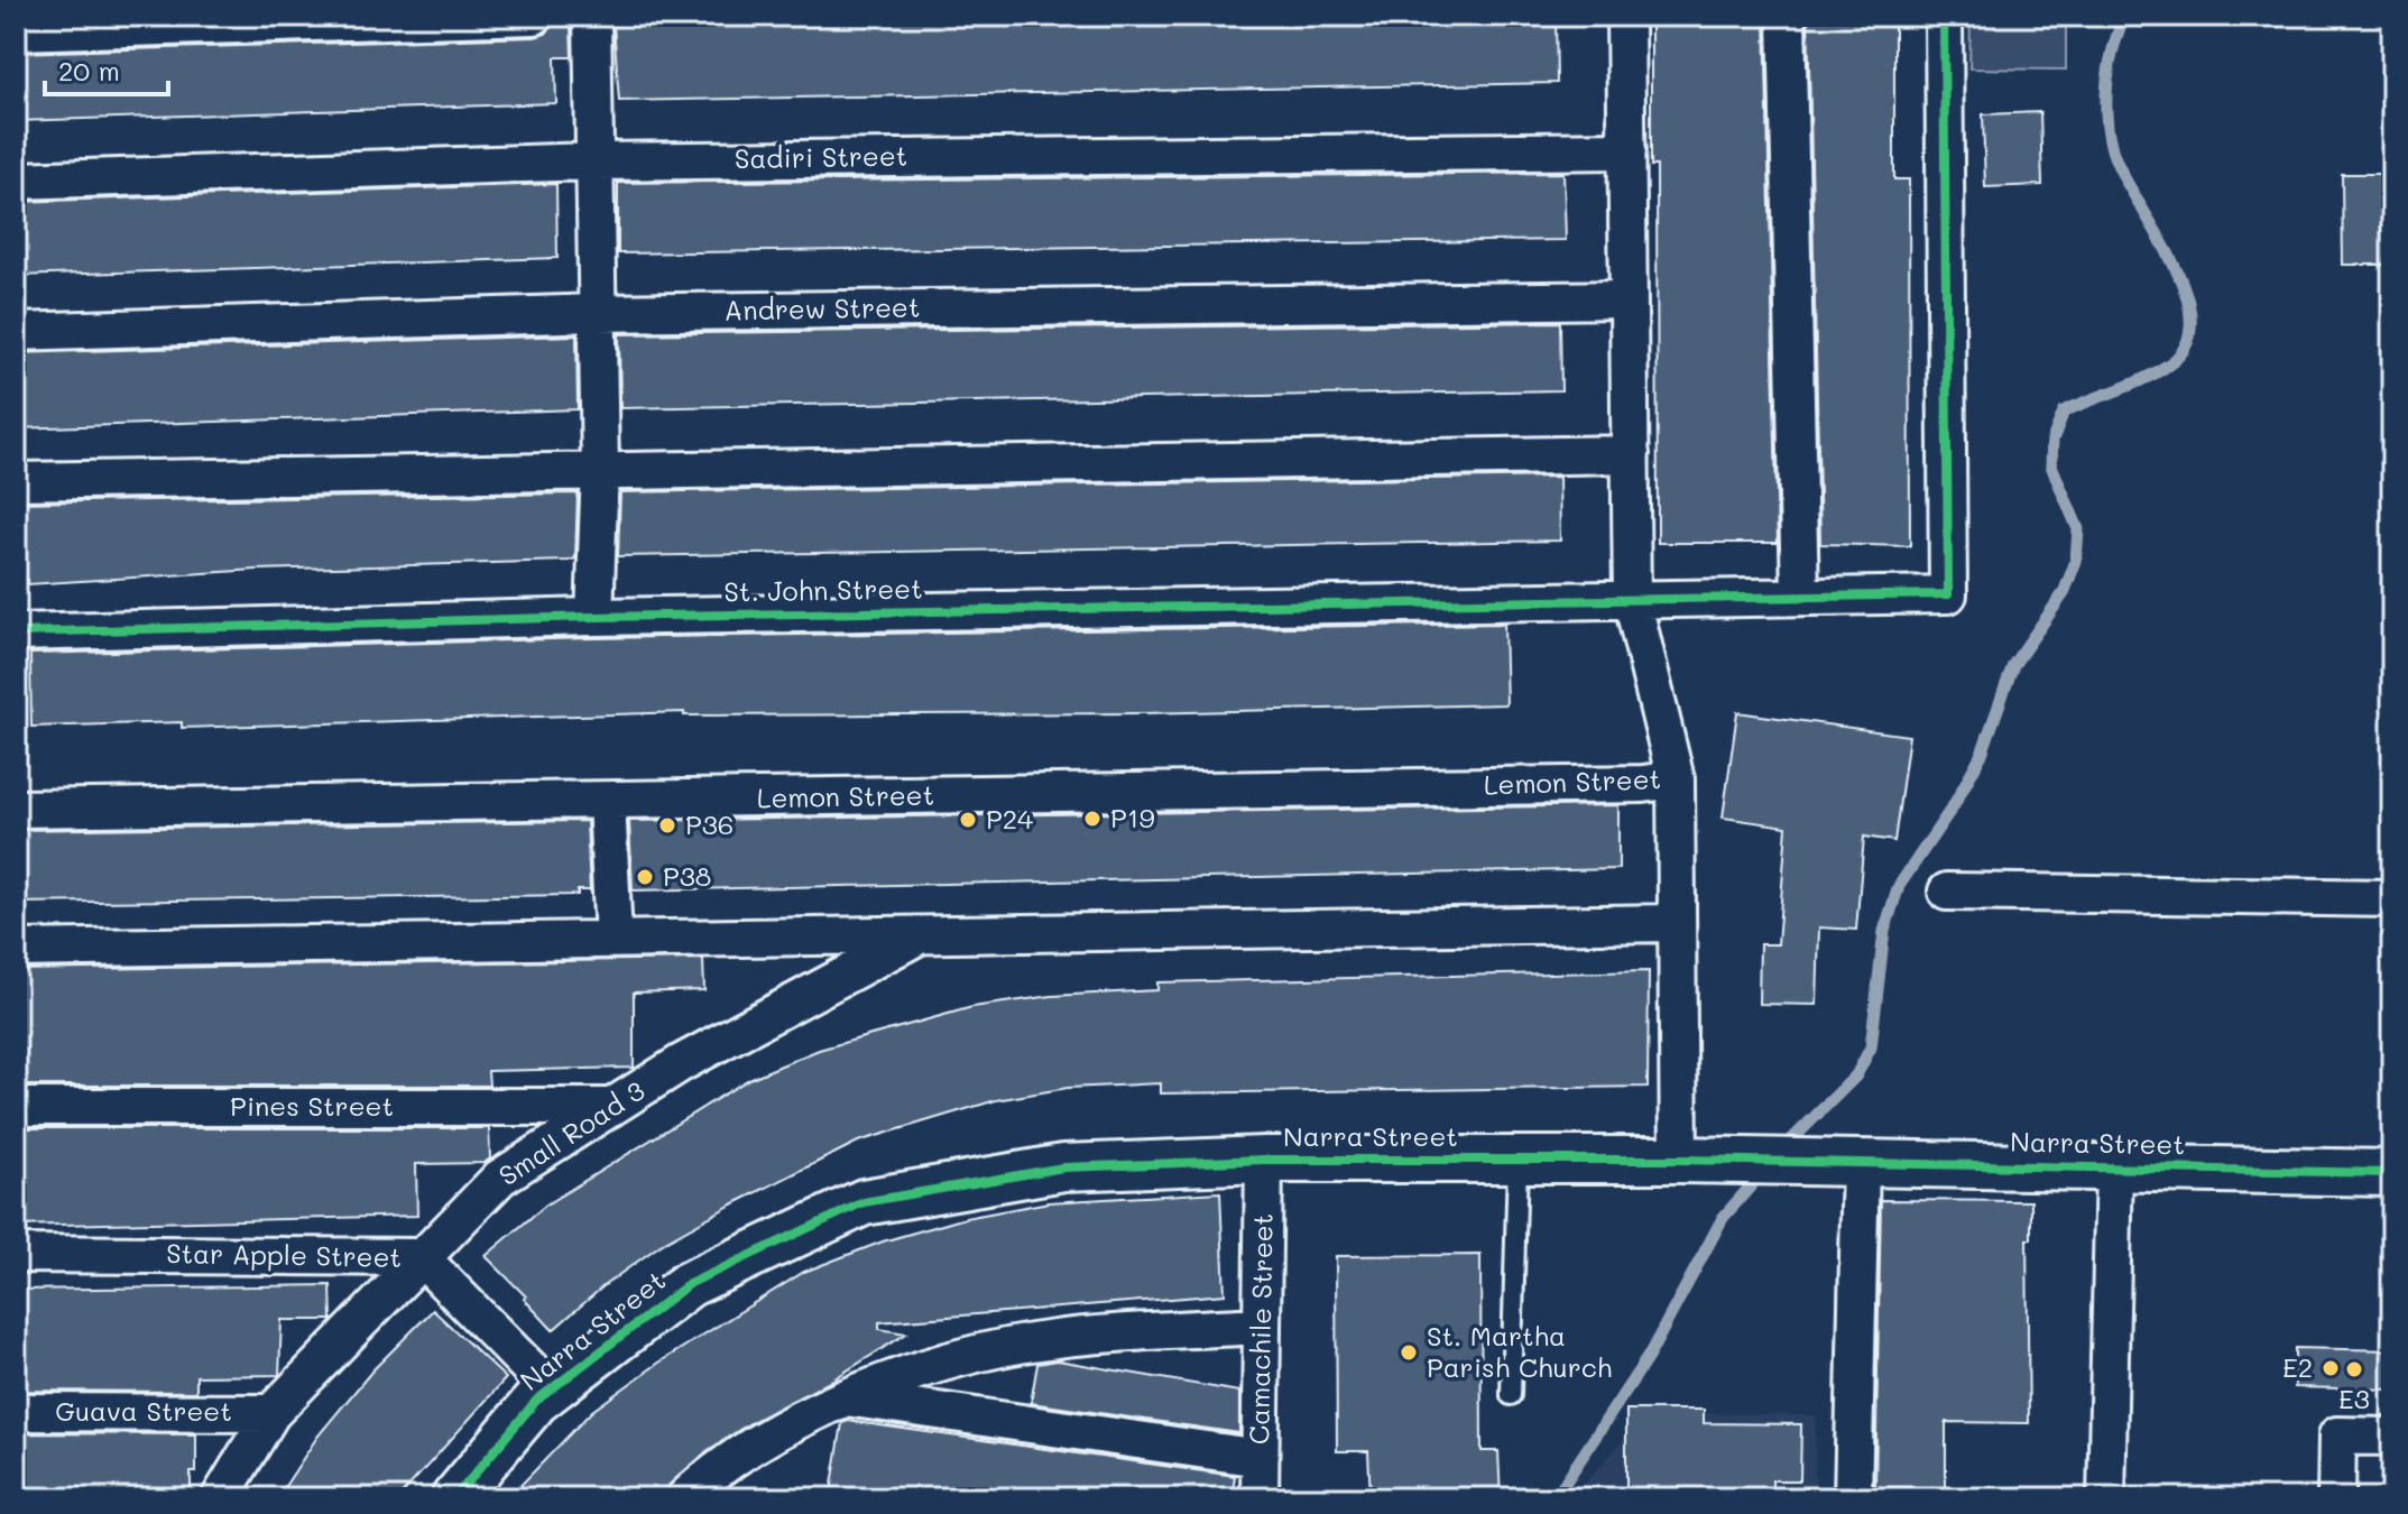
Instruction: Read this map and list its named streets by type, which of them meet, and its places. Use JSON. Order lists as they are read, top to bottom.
{
  "streets": {
    "street": [
      "Sadiri Street",
      "Andrew Street",
      "St. John Street",
      "Lemon Street",
      "Pines Street",
      "Small Road 3",
      "Narra Street",
      "Star Apple Street",
      "Camachile Street",
      "Guava Street"
    ]
  },
  "crossings": [
    ["Pines Street", "Small Road 3"],
    ["Small Road 3", "Star Apple Street"],
    ["Small Road 3", "Guava Street"],
    ["Narra Street", "Star Apple Street"],
    ["Narra Street", "Camachile Street"]
  ],
  "places": [
    "P19",
    "P24",
    "P36",
    "P38",
    "St. Martha Parish Church",
    "E2",
    "E3"
  ],
  "scale_bar": "20 m"
}
